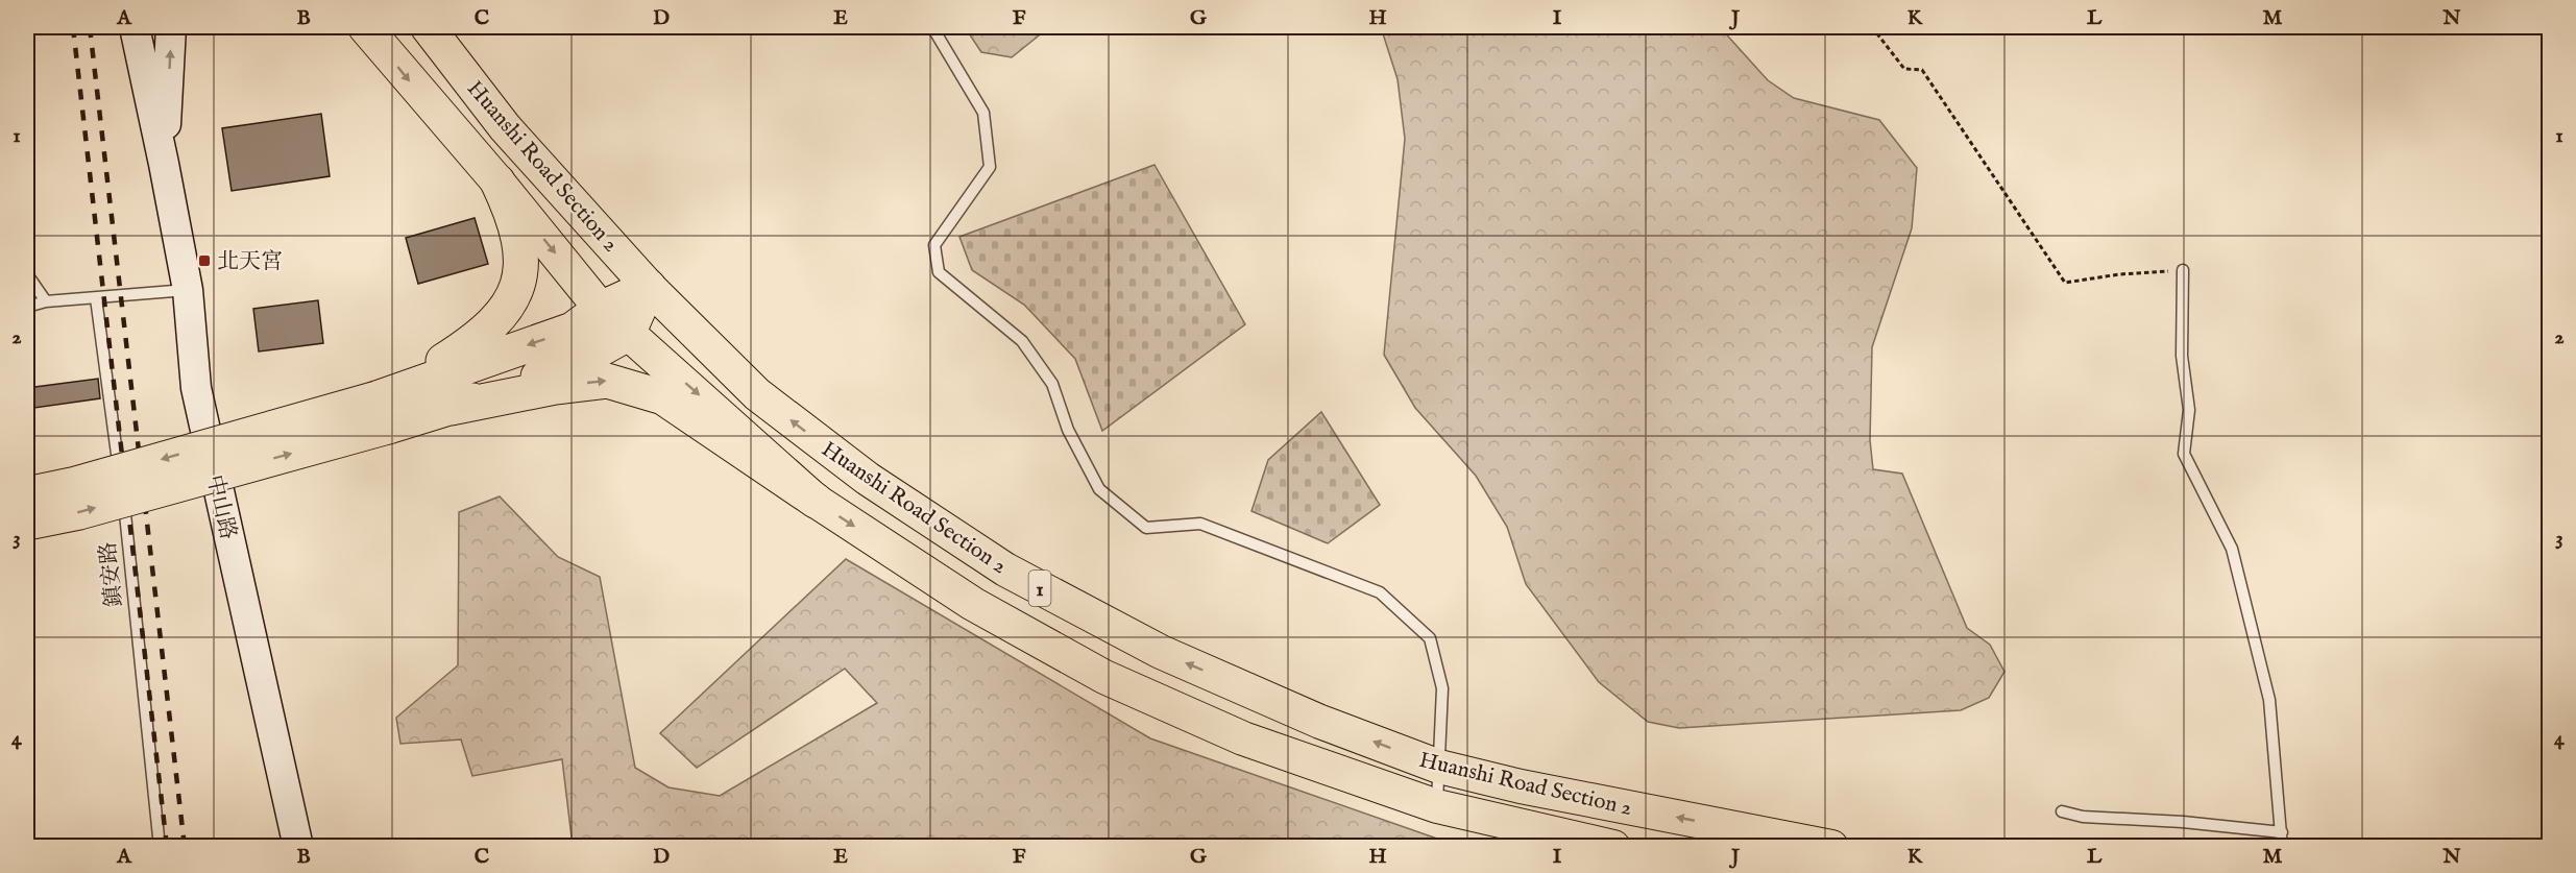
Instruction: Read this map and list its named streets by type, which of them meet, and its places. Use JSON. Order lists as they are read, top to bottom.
{
  "streets": {
    "main road": ["Huanshi Road Section 2", "1"],
    "street": ["中山路"],
    "lane": ["鎮安路"]
  },
  "places": {
    "transit": ["北天宮"]
  },
  "grid": {
    "columns": [
      "A",
      "B",
      "C",
      "D",
      "E",
      "F",
      "G",
      "H",
      "I",
      "J",
      "K",
      "L",
      "M",
      "N"
    ],
    "rows": [
      "1",
      "2",
      "3",
      "4"
    ]
  }
}
